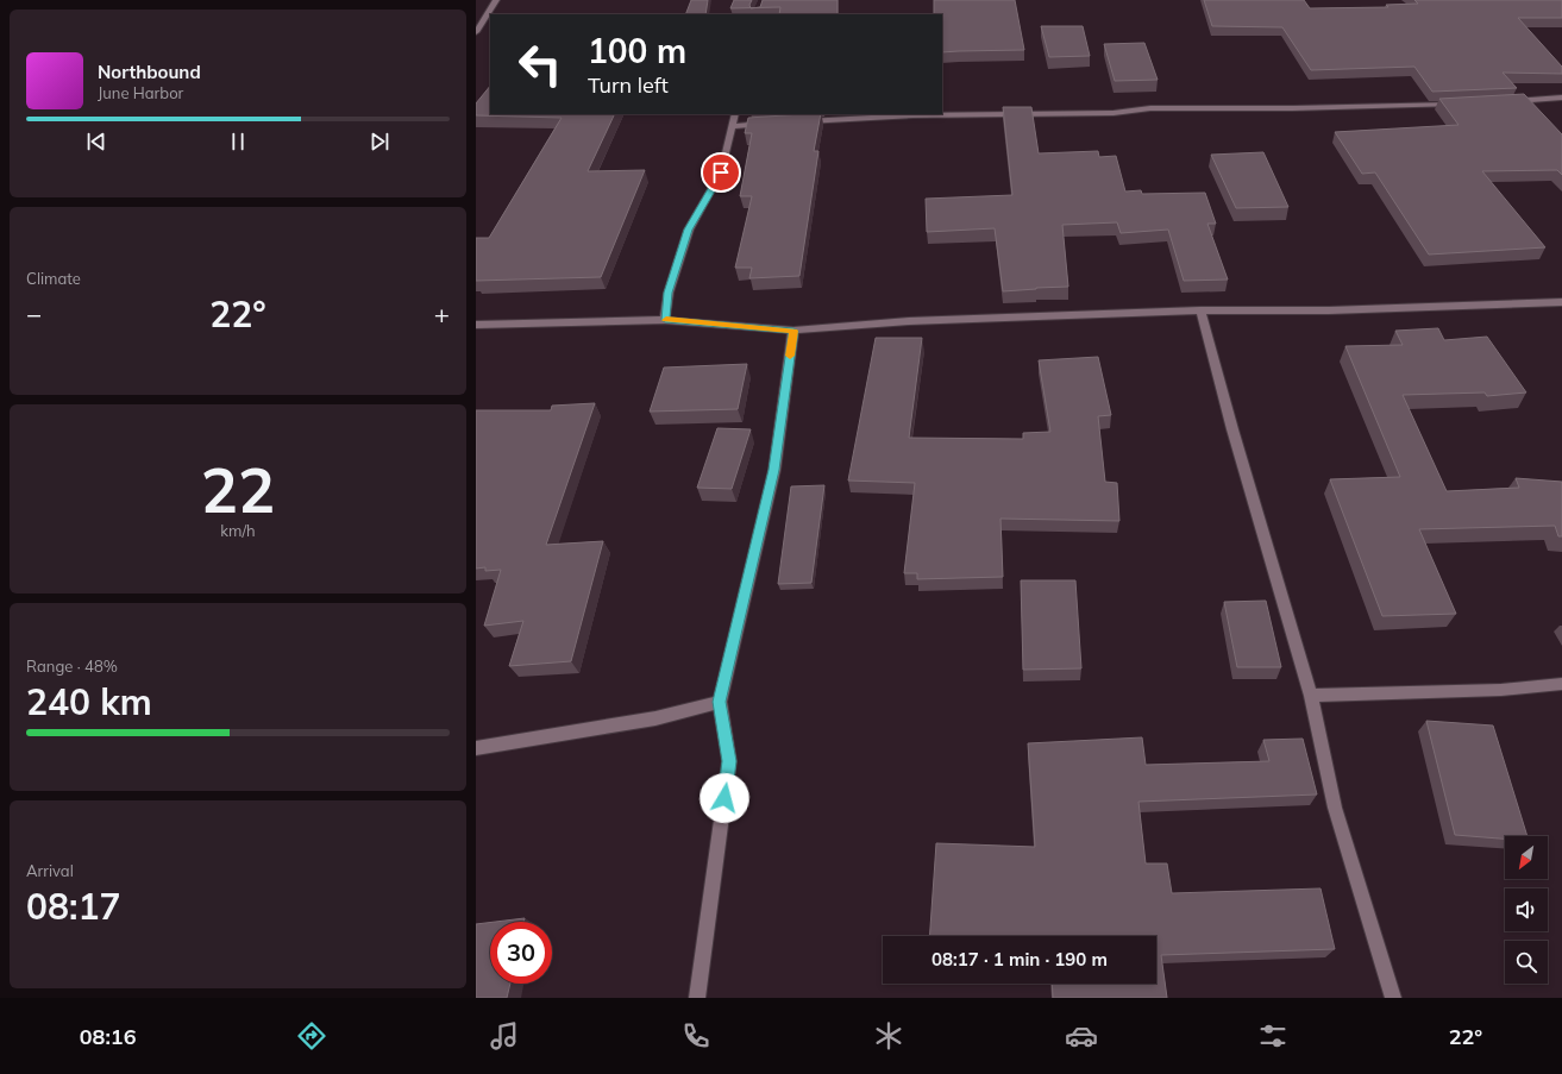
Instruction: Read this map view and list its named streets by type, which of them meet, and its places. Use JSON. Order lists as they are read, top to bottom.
{
  "north": "bottom left",
  "page": {
    "turn": ["100 m", "Turn left"],
    "song": ["Northbound", "June Harbor"],
    "tile": [
      "Climate",
      ["22", "km/h"],
      ["Range · 48%", "240 km"],
      ["Arrival", "08:17"]
    ],
    "heat": ["−", "22°", "+"],
    "limit": "30",
    "trip": "08:17 · 1 min · 190 m",
    "tabs": ["08:16", "22°"]
  }
}
